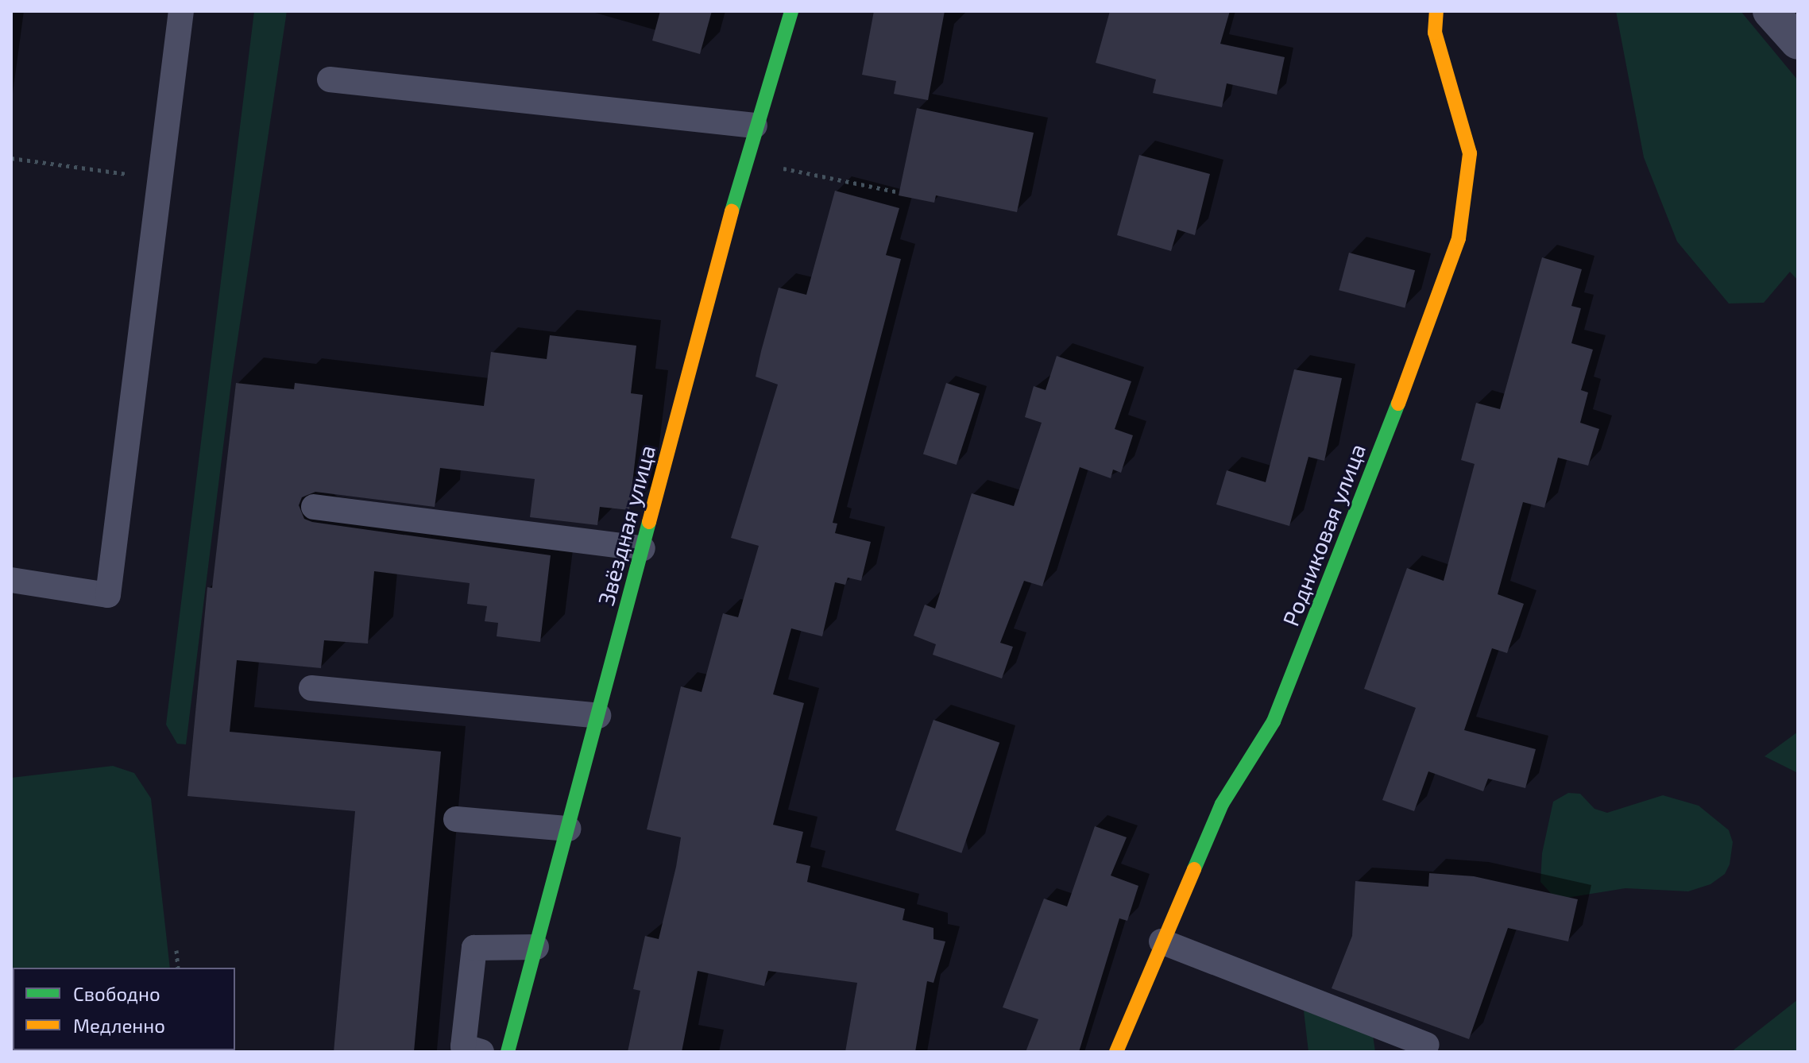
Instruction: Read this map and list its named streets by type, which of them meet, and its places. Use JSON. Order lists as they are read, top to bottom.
{
  "streets": {
    "street": ["Звёздная улица", "Родниковая улица"]
  },
  "legend": ["Свободно", "Медленно"]
}
